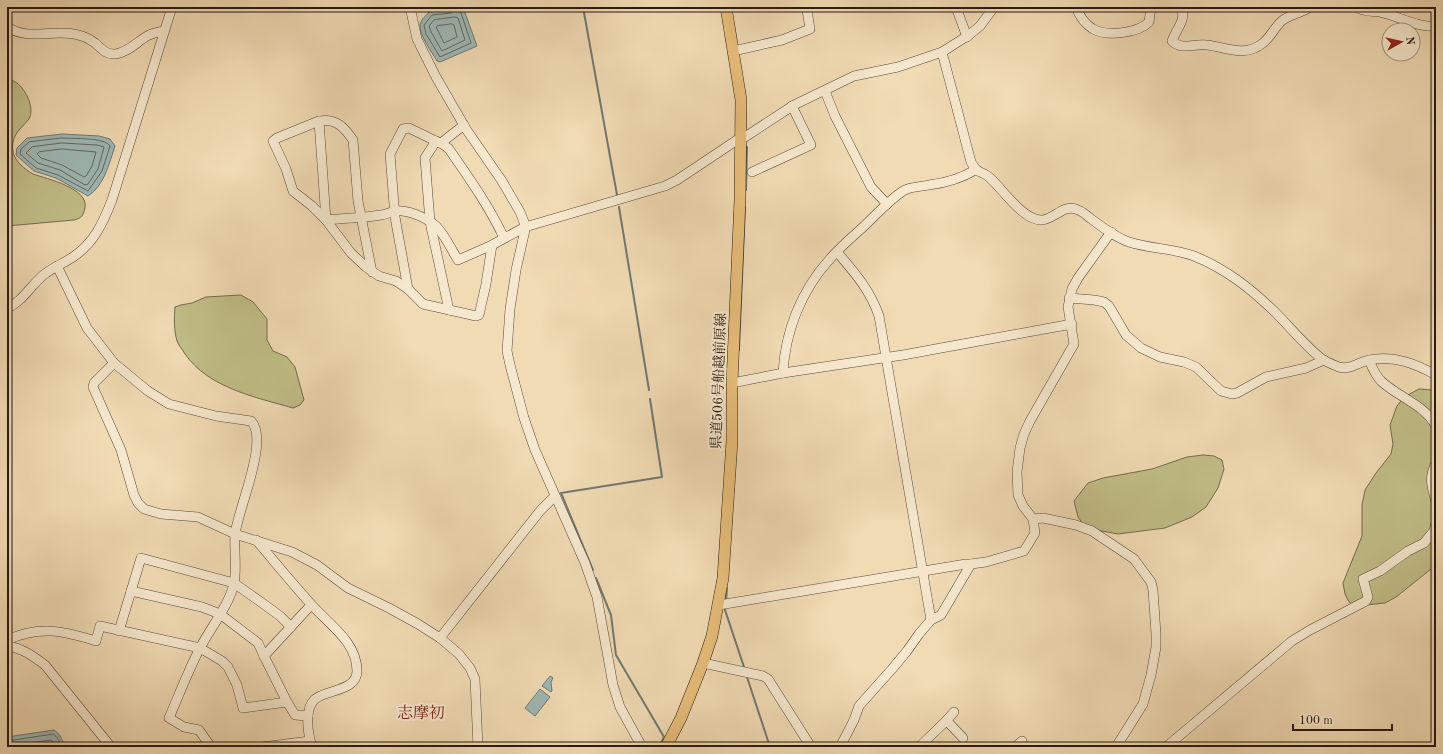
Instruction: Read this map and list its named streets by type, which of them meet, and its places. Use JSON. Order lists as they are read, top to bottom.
{
  "streets": {
    "main road": ["県道506号船越前原線"]
  },
  "districts": ["志摩初"],
  "scale_bar": "100 m",
  "north": "right"
}
